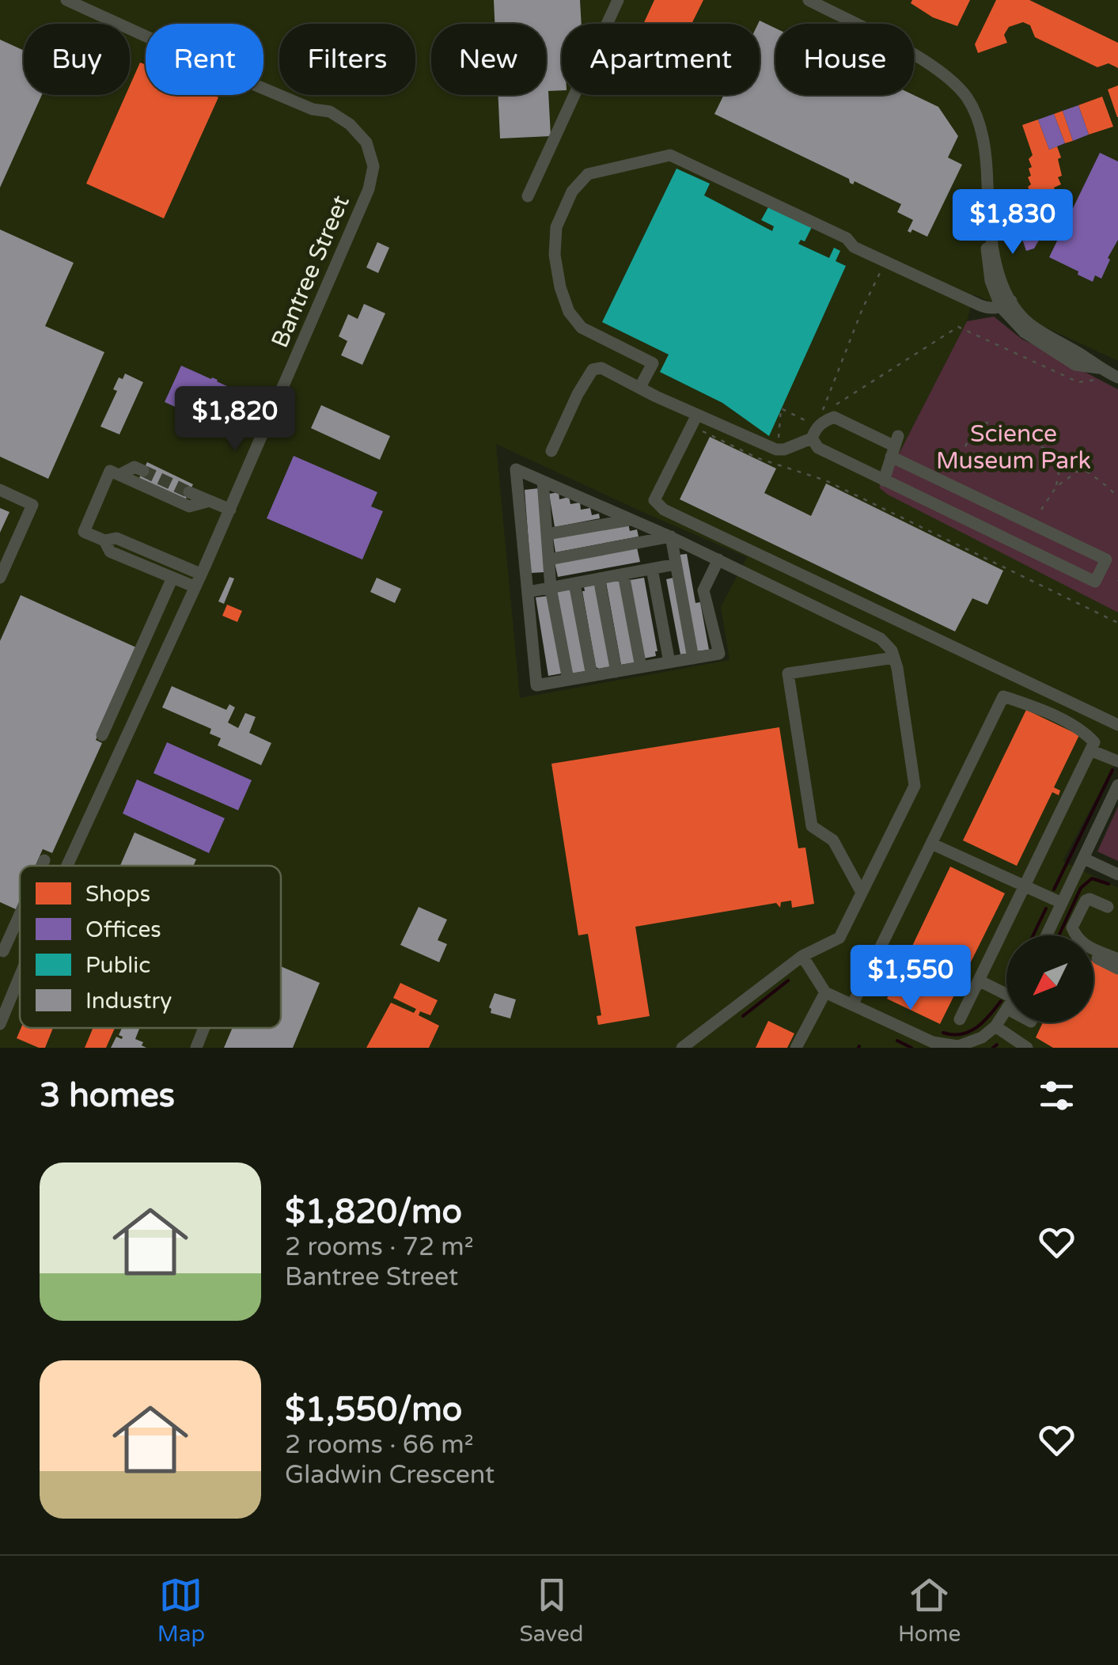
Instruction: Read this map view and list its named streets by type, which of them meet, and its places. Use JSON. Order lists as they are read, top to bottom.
{
  "streets": {
    "street": ["Bantree Street"]
  },
  "parks": ["Science Museum Park"],
  "legend": [
    "Shops",
    "Offices",
    "Public",
    "Industry"
  ],
  "north": "bottom left",
  "page": {
    "chip": [
      "Buy",
      "Rent",
      "Filters",
      "New",
      "Apartment",
      "House"
    ],
    "price": ["$1,830", "$1,820", "$1,550"],
    "heading": "3 homes",
    "list": [
      {
        "name": "$1,820/mo",
        "note": "2 rooms · 72 m² · Bantree Street"
      },
      {
        "name": "$1,550/mo",
        "note": "2 rooms · 66 m² · Gladwin Crescent"
      }
    ],
    "tabs": ["Map", "Saved", "Home"]
  }
}
